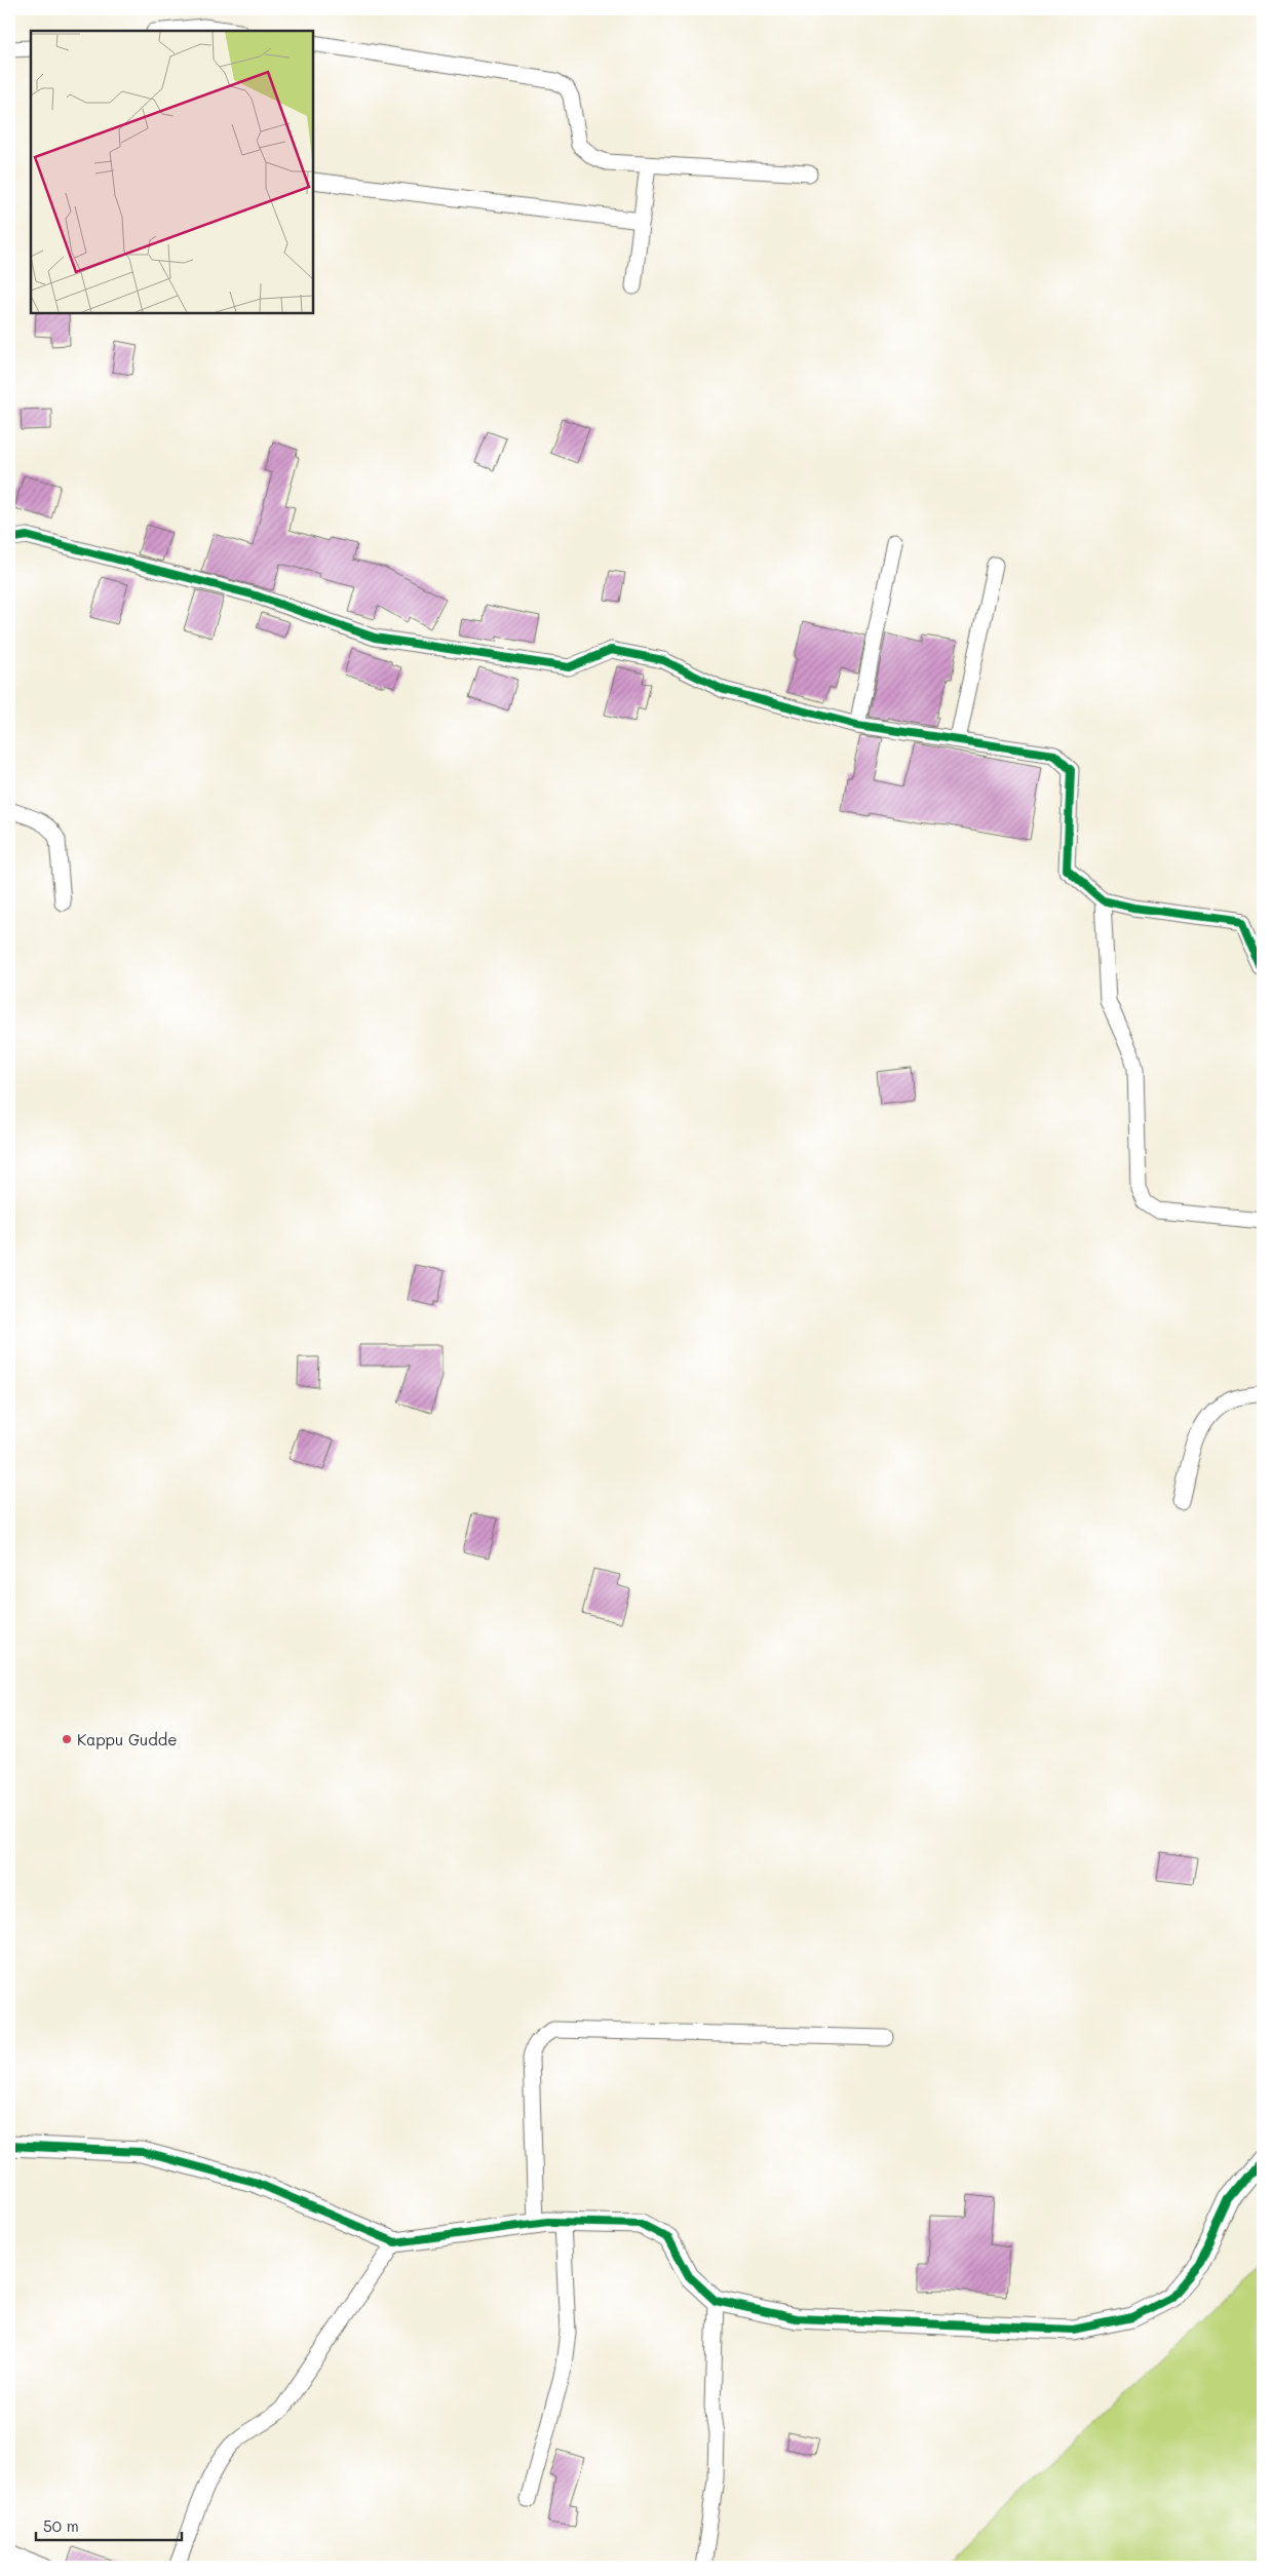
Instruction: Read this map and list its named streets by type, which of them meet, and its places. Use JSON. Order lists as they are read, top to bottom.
{
  "places": ["Kappu Gudde"],
  "scale_bar": "50 m"
}
